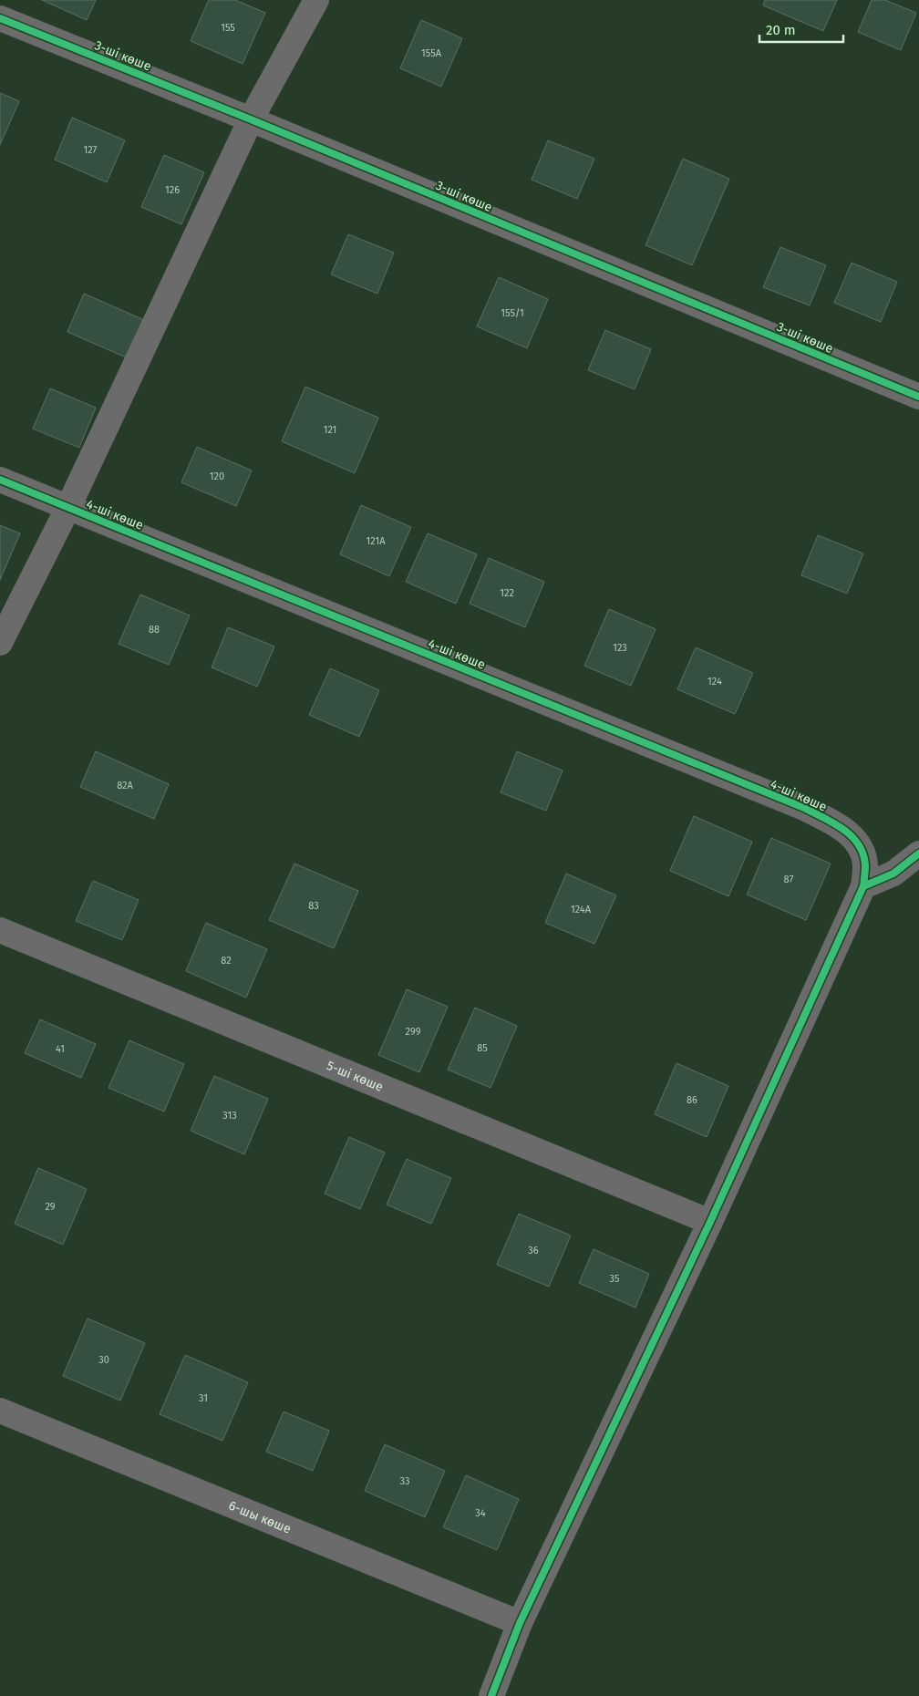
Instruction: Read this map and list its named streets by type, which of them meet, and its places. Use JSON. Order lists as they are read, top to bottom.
{
  "streets": {
    "street": [
      "3-ші көше",
      "4-ші көше",
      "5-ші көше",
      "6-шы көше"
    ]
  },
  "house_numbers": [
    "155",
    "155А",
    "127",
    "126",
    "155/1",
    "121",
    "120",
    "121А",
    "122",
    "88",
    "123",
    "124",
    "82А",
    "87",
    "83",
    "124А",
    "82",
    "299",
    "85",
    "41",
    "86",
    "313",
    "29",
    "36",
    "35",
    "30",
    "31",
    "33",
    "34"
  ],
  "scale_bar": "20 m"
}
